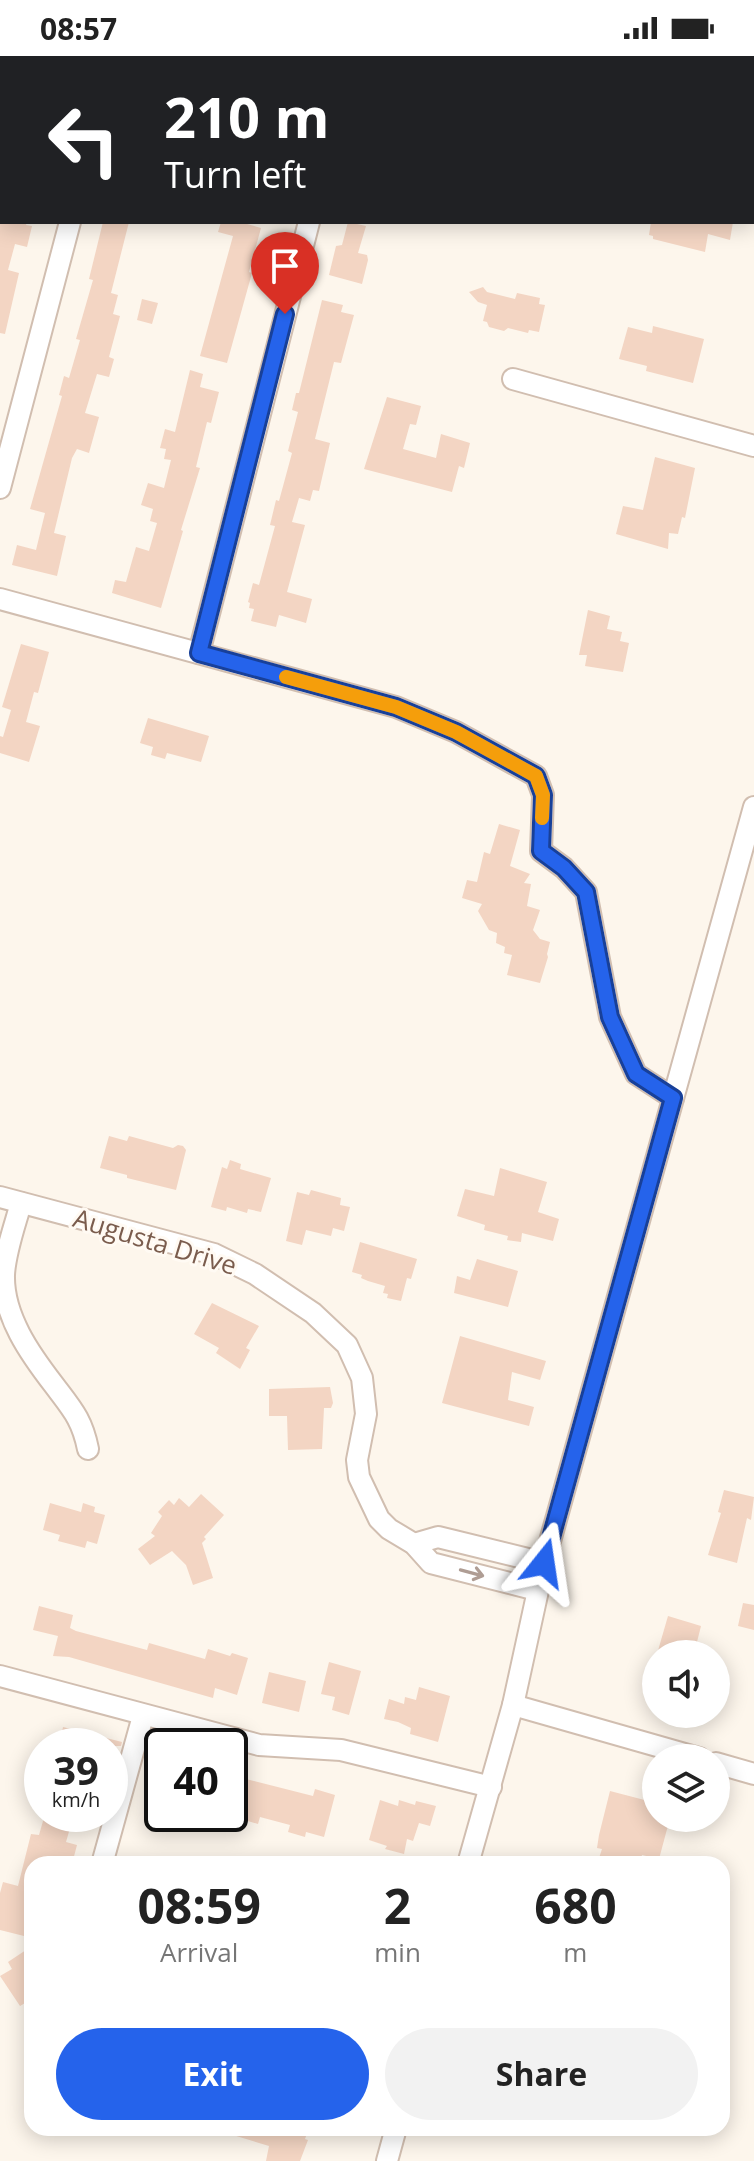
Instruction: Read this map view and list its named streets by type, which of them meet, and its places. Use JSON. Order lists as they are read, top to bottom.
{
  "streets": {
    "street": ["Augusta Drive"]
  },
  "page": {
    "status": "08:57",
    "turn": ["210 m", "Turn left"],
    "speed": "39 km/h",
    "limit": "40",
    "eta": [
      "08:59",
      "Arrival",
      "2",
      "min",
      "680",
      "m"
    ],
    "buttons": ["Exit", "Share"]
  }
}
